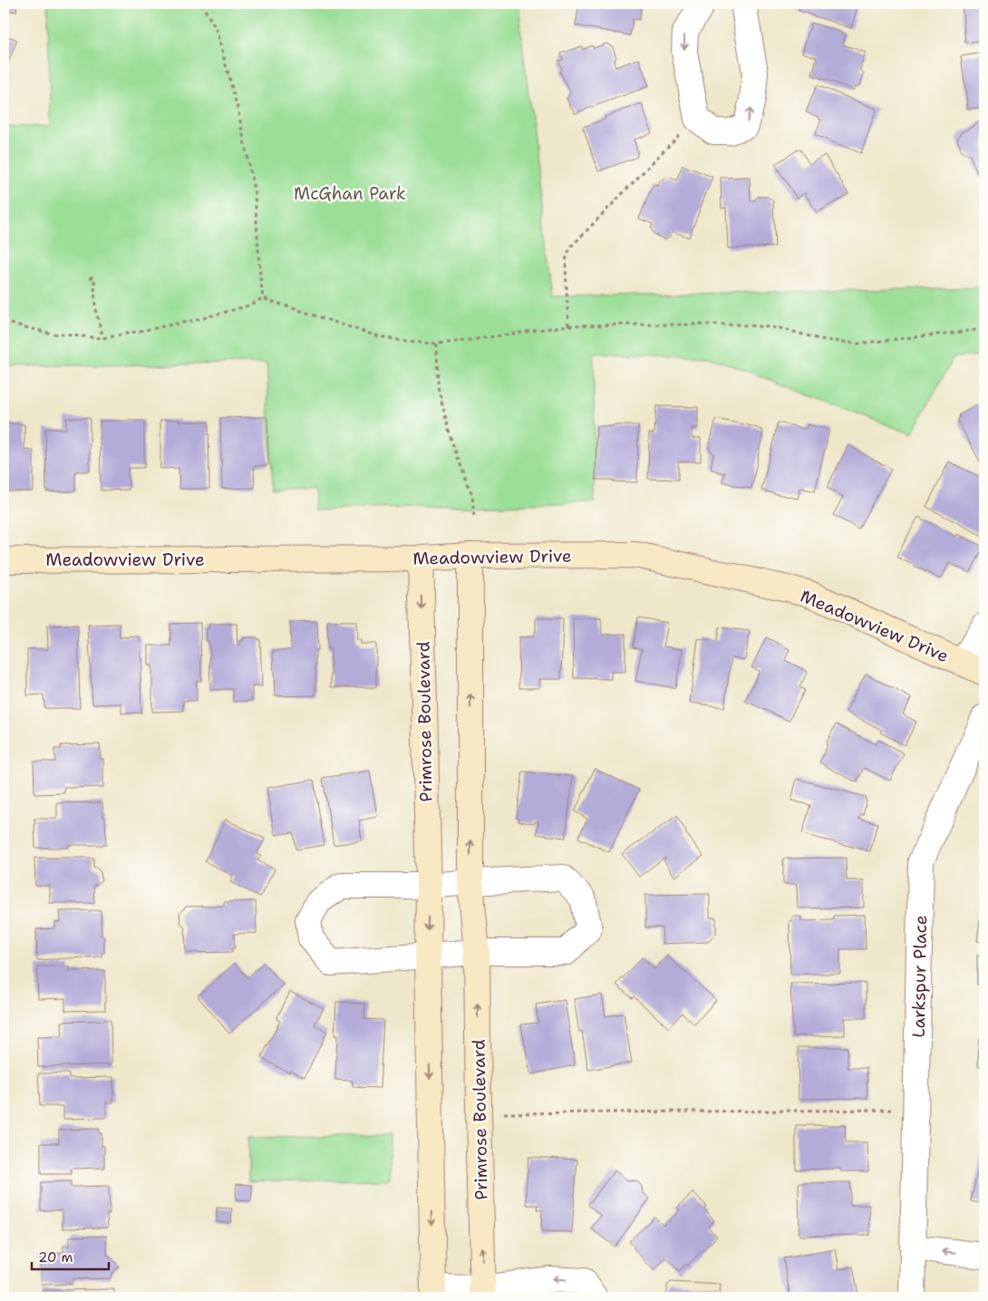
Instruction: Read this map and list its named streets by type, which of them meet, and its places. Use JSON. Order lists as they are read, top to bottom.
{
  "streets": {
    "street": ["Meadowview Drive", "Primrose Boulevard", "Larkspur Place"]
  },
  "crossings": [
    ["Meadowview Drive", "Primrose Boulevard"]
  ],
  "parks": ["McGhan Park"],
  "scale_bar": "20 m"
}
